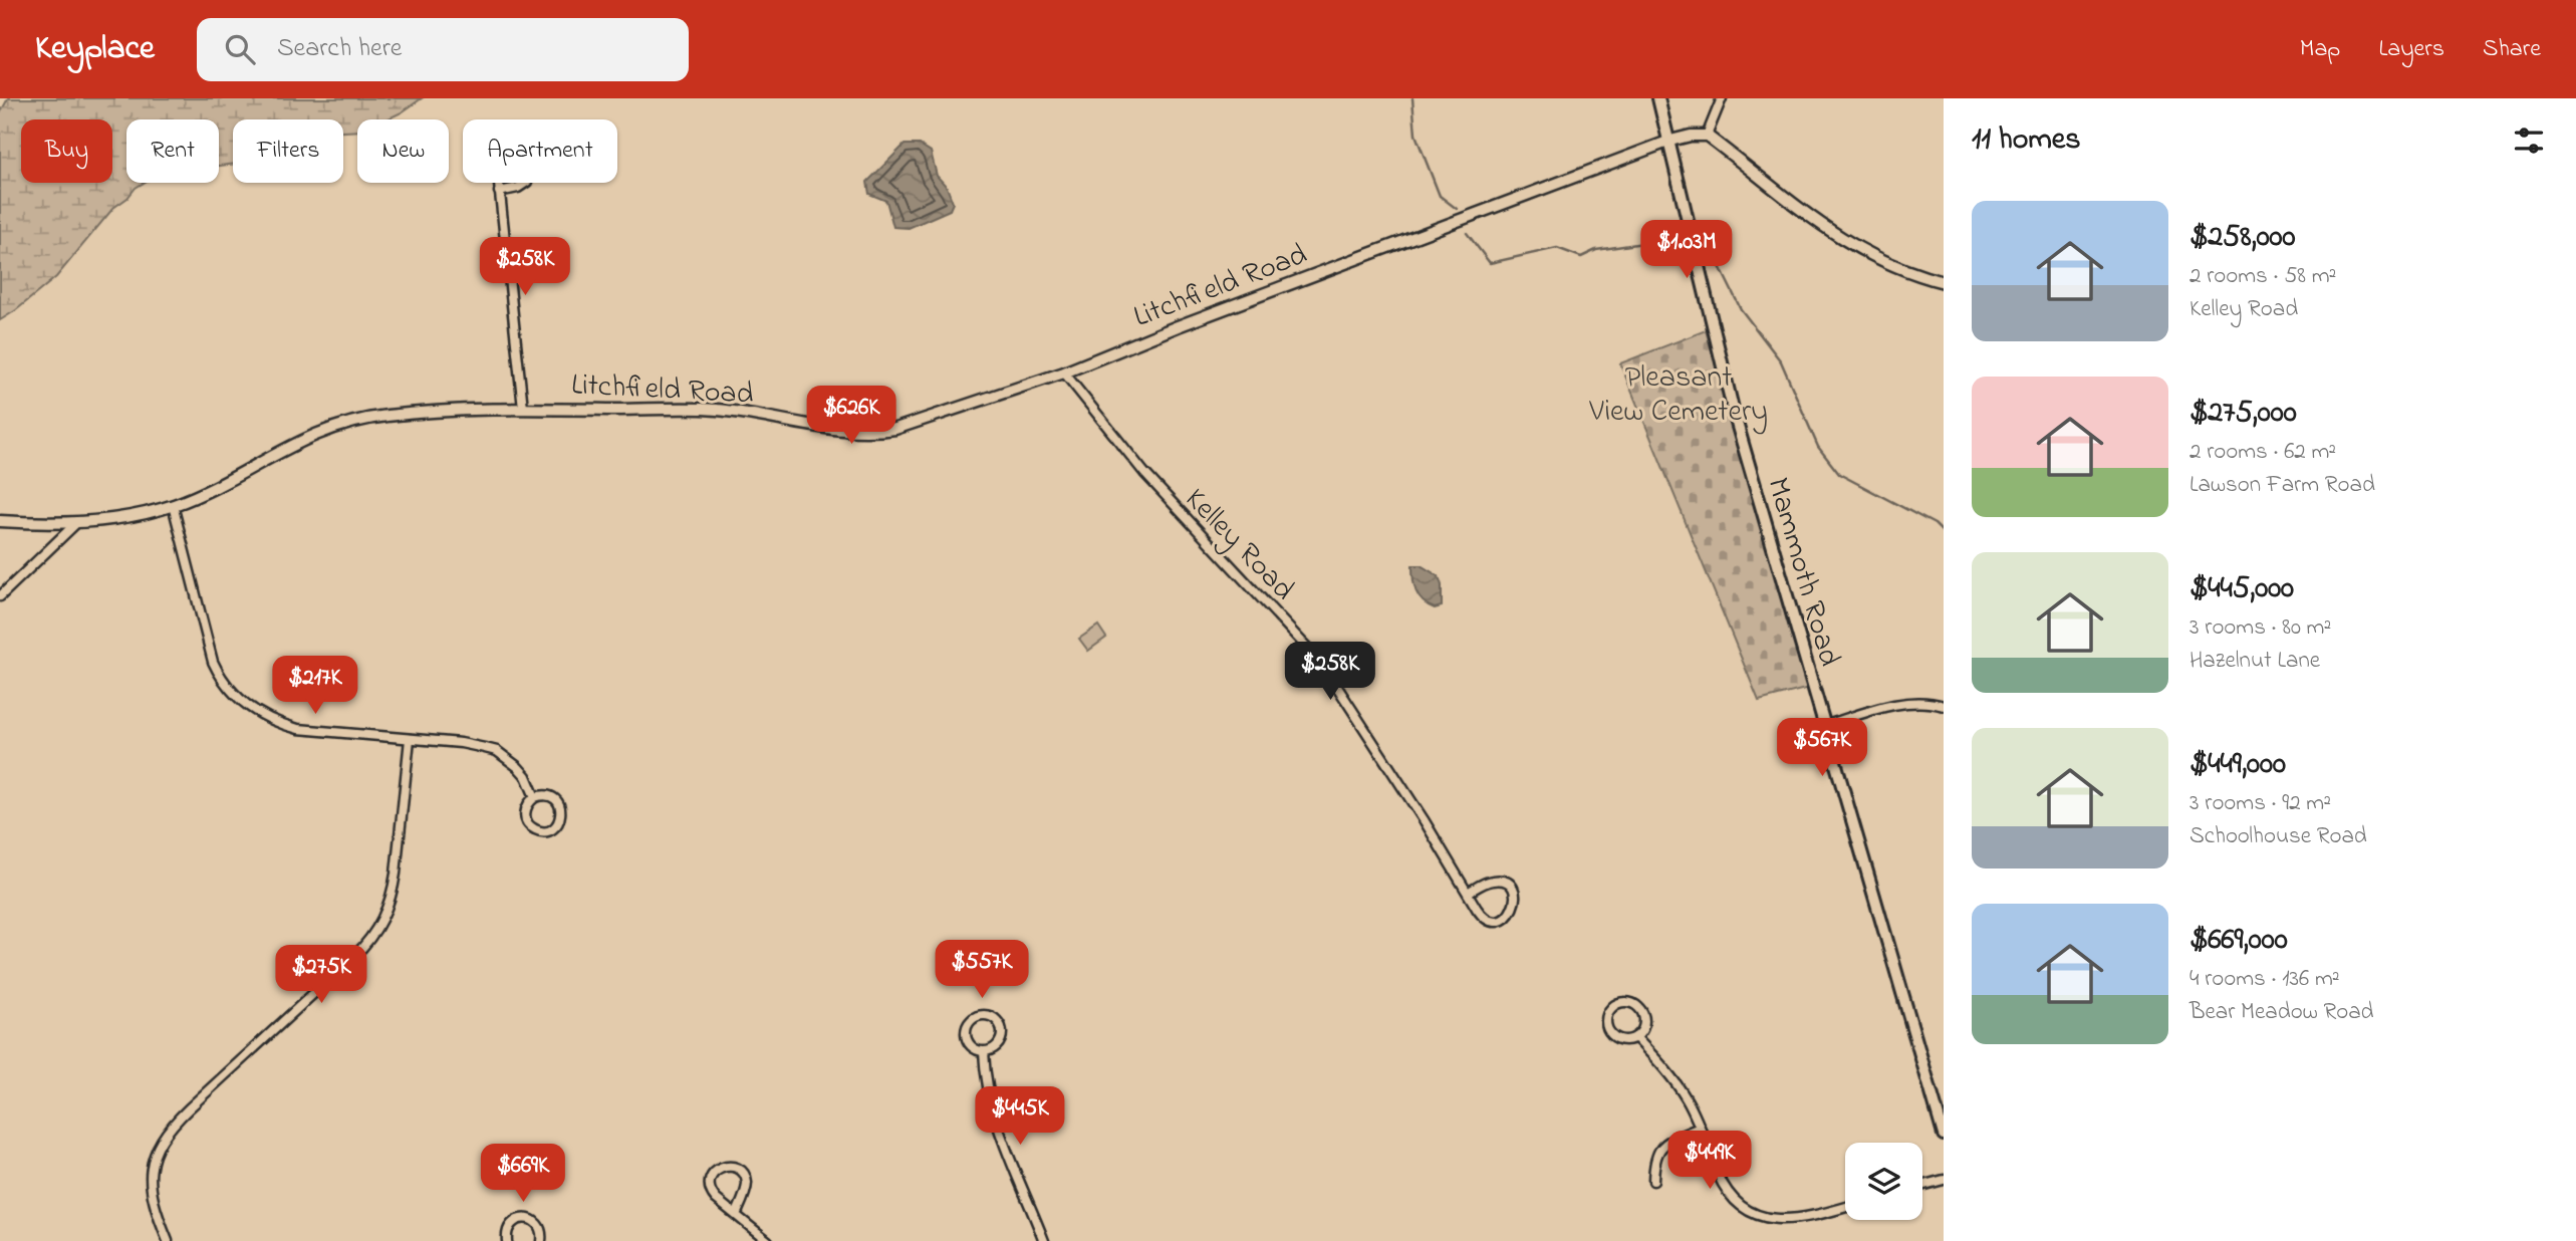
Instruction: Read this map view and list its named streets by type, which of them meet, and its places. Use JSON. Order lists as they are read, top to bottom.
{
  "streets": {
    "main road": ["Mammoth Road"],
    "street": ["Litchfield Road", "Kelley Road"]
  },
  "crossings": [
    ["Litchfield Road", "Kelley Road"],
    ["Litchfield Road", "Mammoth Road"]
  ],
  "parks": ["Pleasant View Cemetery"],
  "page": {
    "header": "Keyplace",
    "search": "Search here",
    "nav": ["Map", "Layers", "Share"],
    "heading": "11 homes",
    "chip": [
      "Buy",
      "Rent",
      "Filters",
      "New",
      "Apartment"
    ],
    "list": [
      {
        "name": "$258,000",
        "note": "2 rooms · 58 m² · Kelley Road"
      },
      {
        "name": "$275,000",
        "note": "2 rooms · 62 m² · Lawson Farm Road"
      },
      {
        "name": "$445,000",
        "note": "3 rooms · 80 m² · Hazelnut Lane"
      },
      {
        "name": "$449,000",
        "note": "3 rooms · 92 m² · Schoolhouse Road"
      },
      {
        "name": "$669,000",
        "note": "4 rooms · 136 m² · Bear Meadow Road"
      }
    ],
    "price": [
      "$1.03M",
      "$258K",
      "$626K",
      "$258K",
      "$217K",
      "$567K",
      "$557K",
      "$275K",
      "$445K",
      "$449K",
      "$669K"
    ]
  }
}
